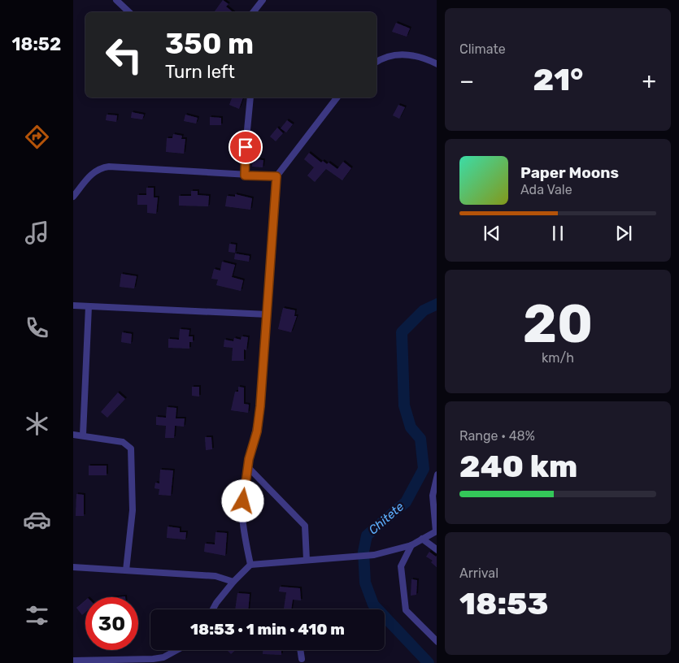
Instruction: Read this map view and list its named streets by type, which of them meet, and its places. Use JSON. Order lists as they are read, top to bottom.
{
  "water": ["Chitete"],
  "page": {
    "tabs": "18:52",
    "tile": [
      "Climate",
      ["20", "km/h"],
      ["Range · 48%", "240 km"],
      ["Arrival", "18:53"]
    ],
    "turn": ["350 m", "Turn left"],
    "heat": ["−", "21°", "+"],
    "song": ["Paper Moons", "Ada Vale"],
    "limit": "30",
    "trip": "18:53 · 1 min · 410 m"
  }
}
